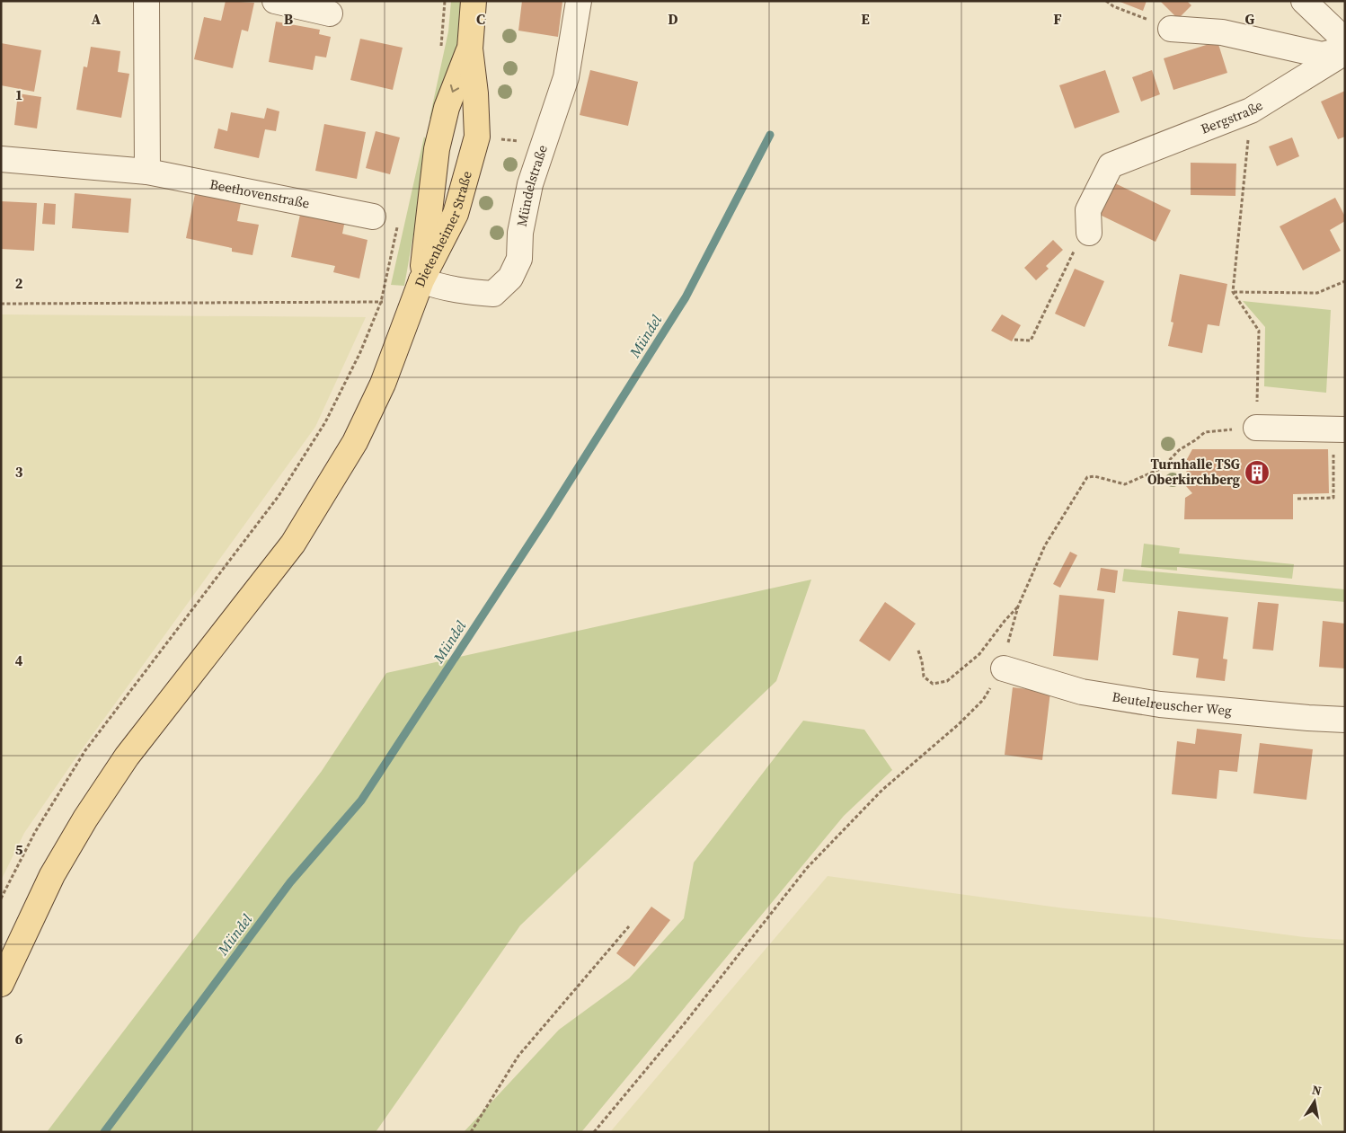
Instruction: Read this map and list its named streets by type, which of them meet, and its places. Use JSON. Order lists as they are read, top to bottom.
{
  "streets": {
    "main road": ["Dietenheimer Straße"],
    "street": [
      "Bergstraße",
      "Mündelstraße",
      "Beethovenstraße",
      "Beutelreuscher Weg"
    ]
  },
  "crossings": [
    ["Mündelstraße", "Dietenheimer Straße"]
  ],
  "water": ["Mündel"],
  "places": {
    "building": ["Turnhalle TSG Oberkirchberg"]
  },
  "north": "top",
  "grid": {
    "columns": [
      "A",
      "B",
      "C",
      "D",
      "E",
      "F",
      "G"
    ],
    "rows": [
      "1",
      "2",
      "3",
      "4",
      "5",
      "6"
    ]
  }
}
